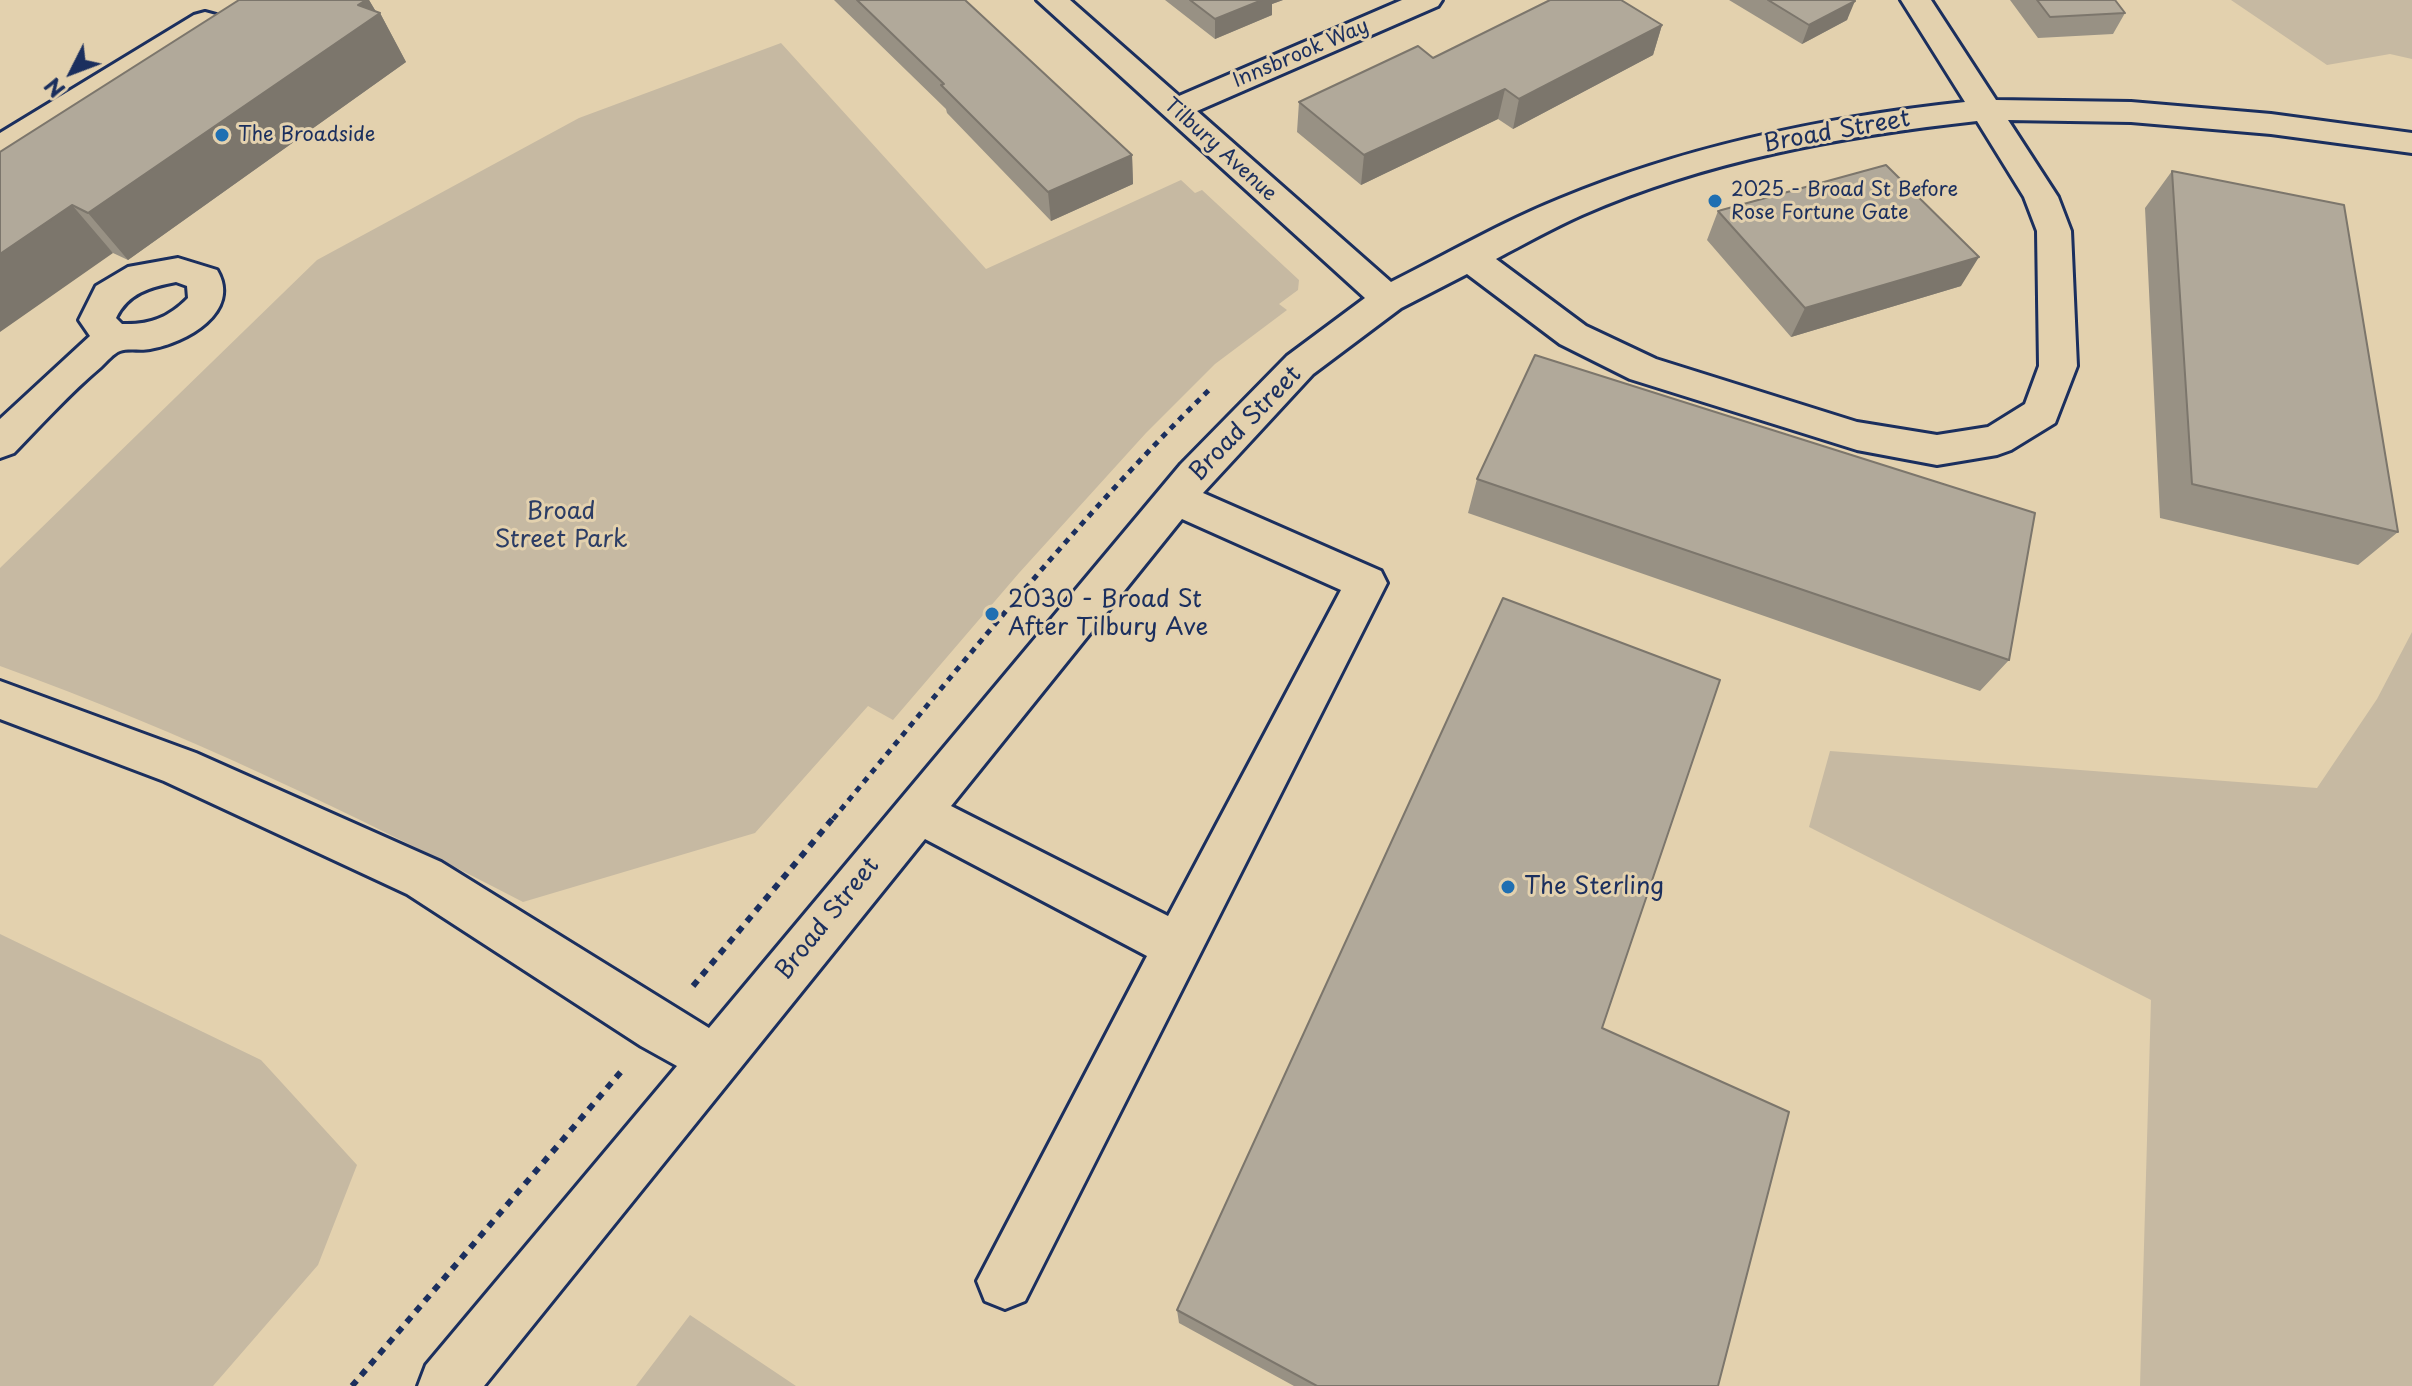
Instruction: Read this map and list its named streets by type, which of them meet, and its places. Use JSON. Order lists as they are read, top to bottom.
{
  "streets": {
    "street": ["Innsbrook Way", "Broad Street", "Tilbury Avenue"]
  },
  "crossings": [
    ["Innsbrook Way", "Tilbury Avenue"],
    ["Broad Street", "Tilbury Avenue"]
  ],
  "parks": ["Broad Street Park"],
  "places": [
    "The Broadside",
    "2025 - Broad St Before Rose Fortune Gate",
    "2030 - Broad St After Tilbury Ave",
    "The Sterling"
  ],
  "north": "bottom left"
}
